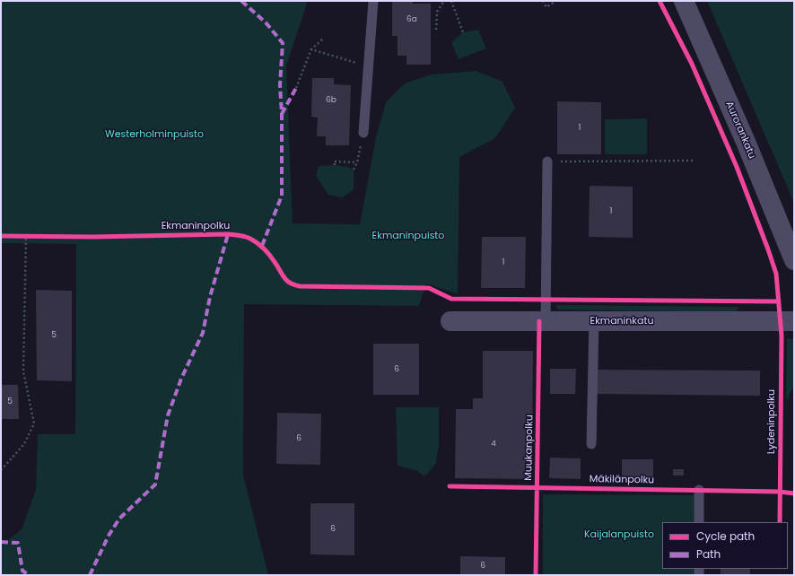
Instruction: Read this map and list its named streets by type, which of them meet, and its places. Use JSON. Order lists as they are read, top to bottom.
{
  "streets": {
    "street": ["Aurorankatu", "Ekmaninkatu"],
    "cycle path": ["Ekmaninpolku", "Lydeninpolku", "Muukanpolku"]
  },
  "parks": ["Westerholminpuisto", "Ekmaninpuisto", "Kaijalanpuisto"],
  "house_numbers": [
    "6a",
    "6b",
    "1",
    "1",
    "1",
    "5",
    "6",
    "5",
    "6",
    "4",
    "6",
    "6"
  ],
  "legend": ["Cycle path", "Path"]
}
